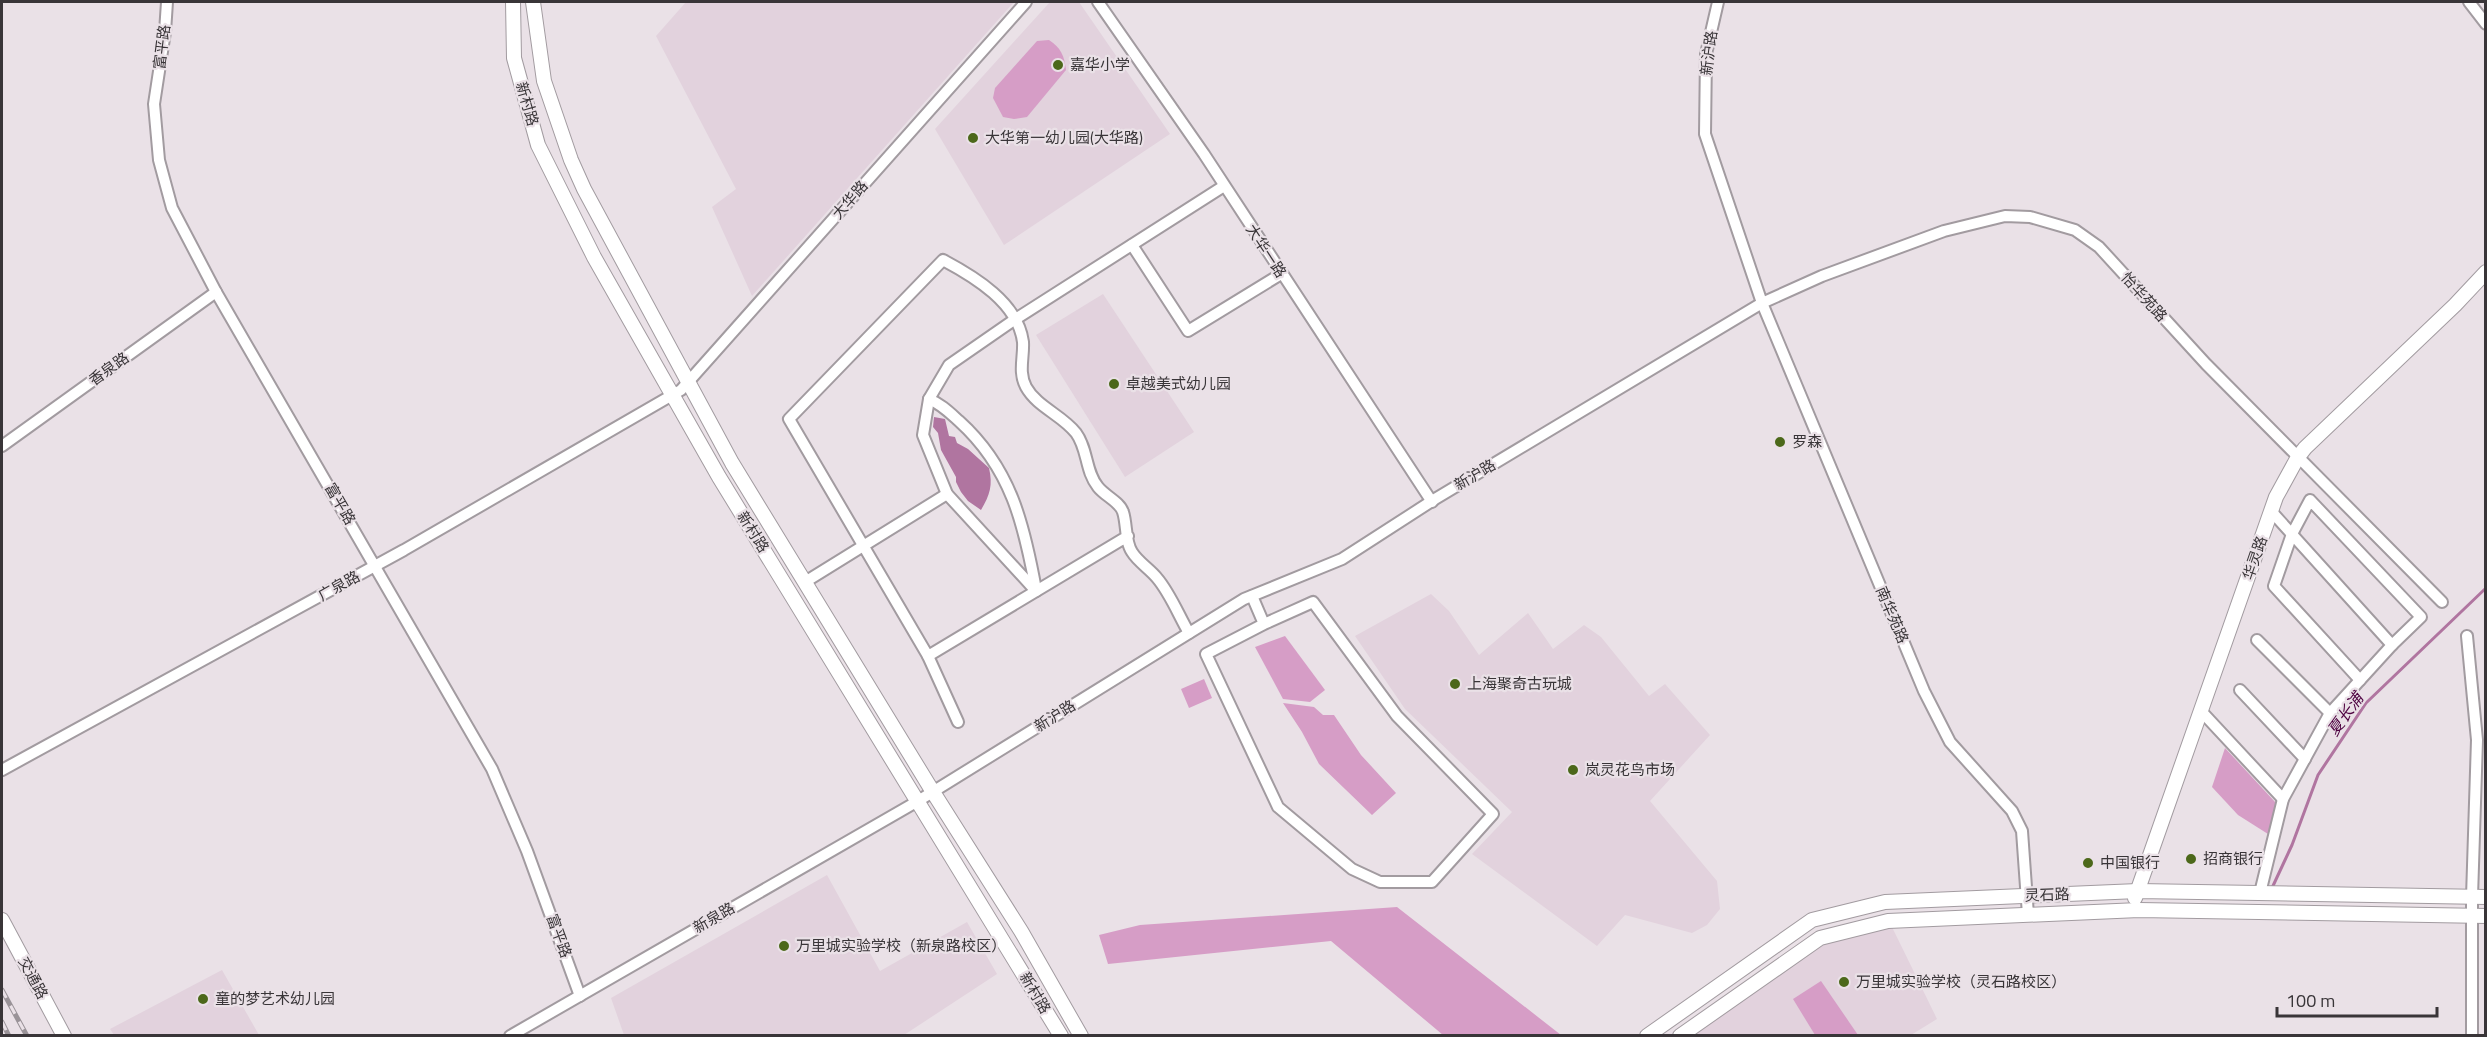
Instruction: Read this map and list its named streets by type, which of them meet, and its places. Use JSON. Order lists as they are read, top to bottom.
{
  "streets": {
    "main road": [
      "新村路",
      "华灵路",
      "灵石路",
      "交通路"
    ],
    "street": [
      "富平路",
      "新沪路",
      "大华路",
      "大华一路",
      "怡华苑路",
      "香泉路",
      "广泉路",
      "南华苑路",
      "新泉路"
    ]
  },
  "crossings": [
    ["富平路", "香泉路"],
    ["富平路", "广泉路"],
    ["富平路", "新泉路"],
    ["新沪路", "新村路"],
    ["新沪路", "大华一路"],
    ["新沪路", "怡华苑路"],
    ["新沪路", "南华苑路"],
    ["新沪路", "新泉路"],
    ["新村路", "大华路"],
    ["新村路", "广泉路"],
    ["新村路", "新泉路"],
    ["大华路", "广泉路"],
    ["怡华苑路", "华灵路"],
    ["怡华苑路", "南华苑路"],
    ["华灵路", "灵石路"],
    ["南华苑路", "灵石路"]
  ],
  "water": ["夏长浦"],
  "places": [
    "嘉华小学",
    "大华第一幼儿园(大华路)",
    "卓越美式幼儿园",
    "罗森",
    "上海聚奇古玩城",
    "岚灵花鸟市场",
    "招商银行",
    "中国银行",
    "万里城实验学校（新泉路校区）",
    "万里城实验学校（灵石路校区）",
    "童的梦艺术幼儿园"
  ],
  "scale_bar": "100 m"
}
